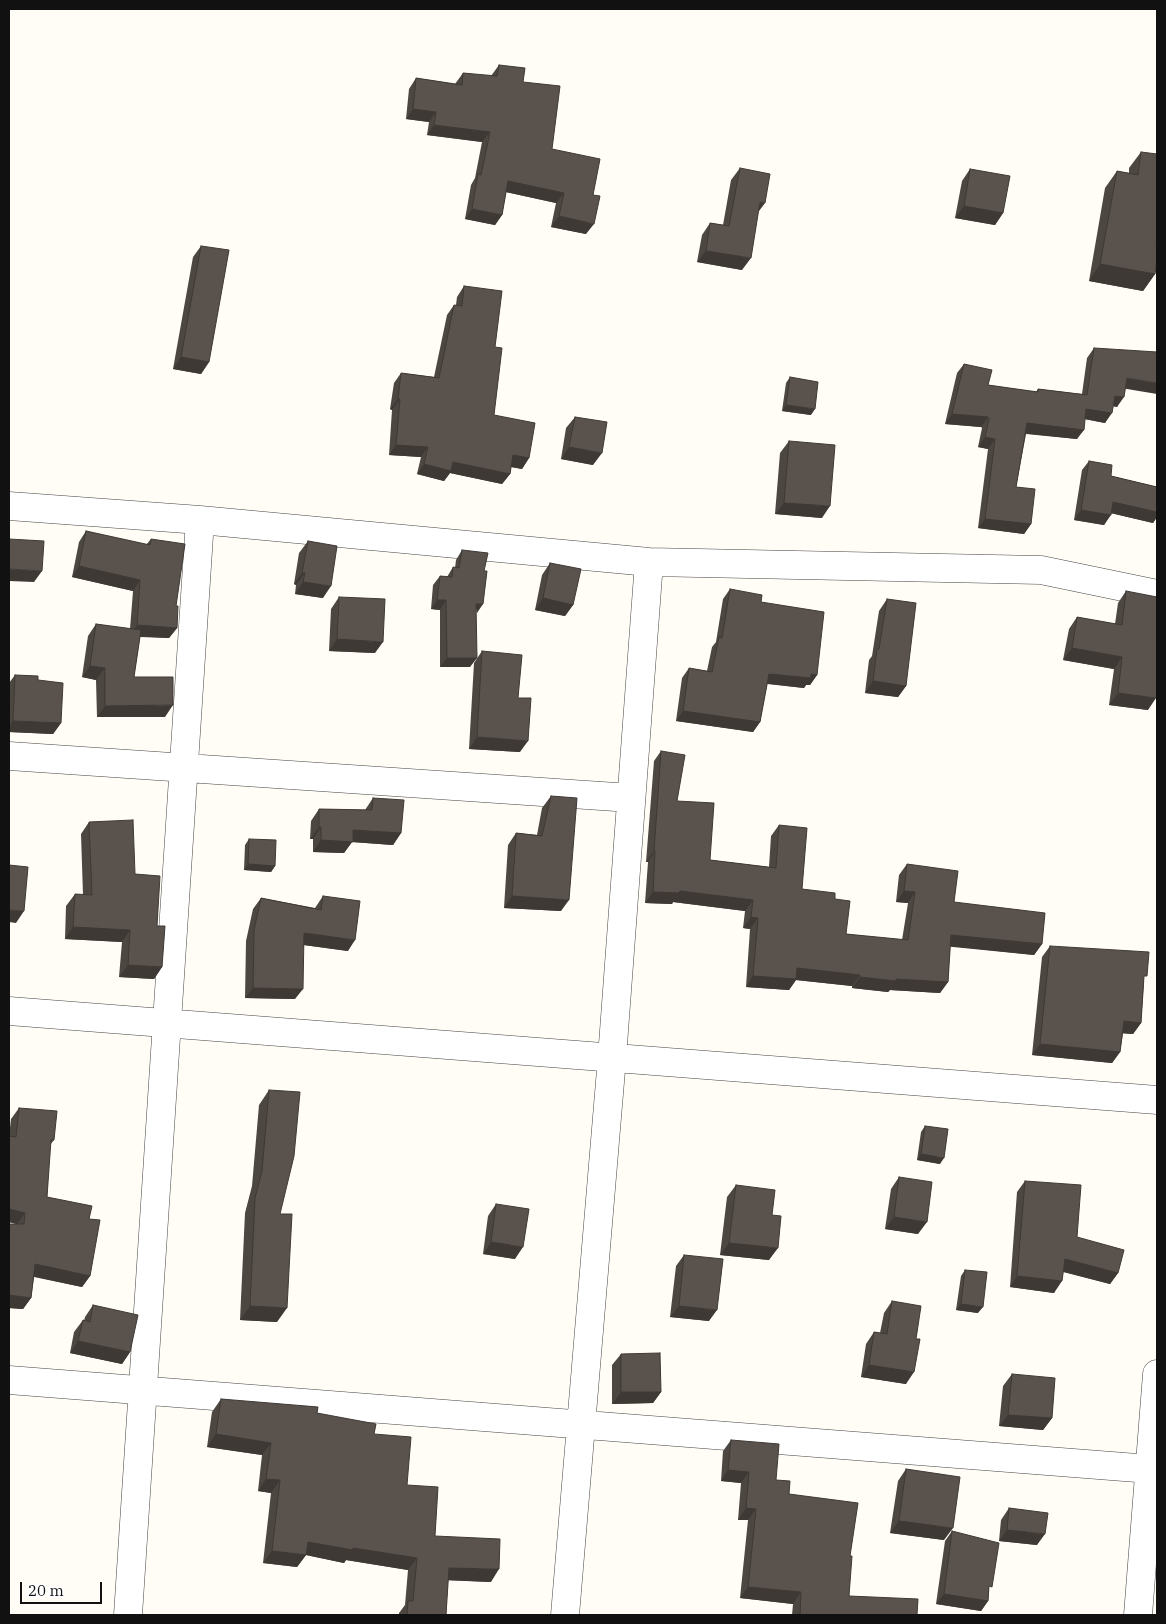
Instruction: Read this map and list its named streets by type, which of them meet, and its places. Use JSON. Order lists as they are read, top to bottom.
{
  "scale_bar": "20 m"
}
